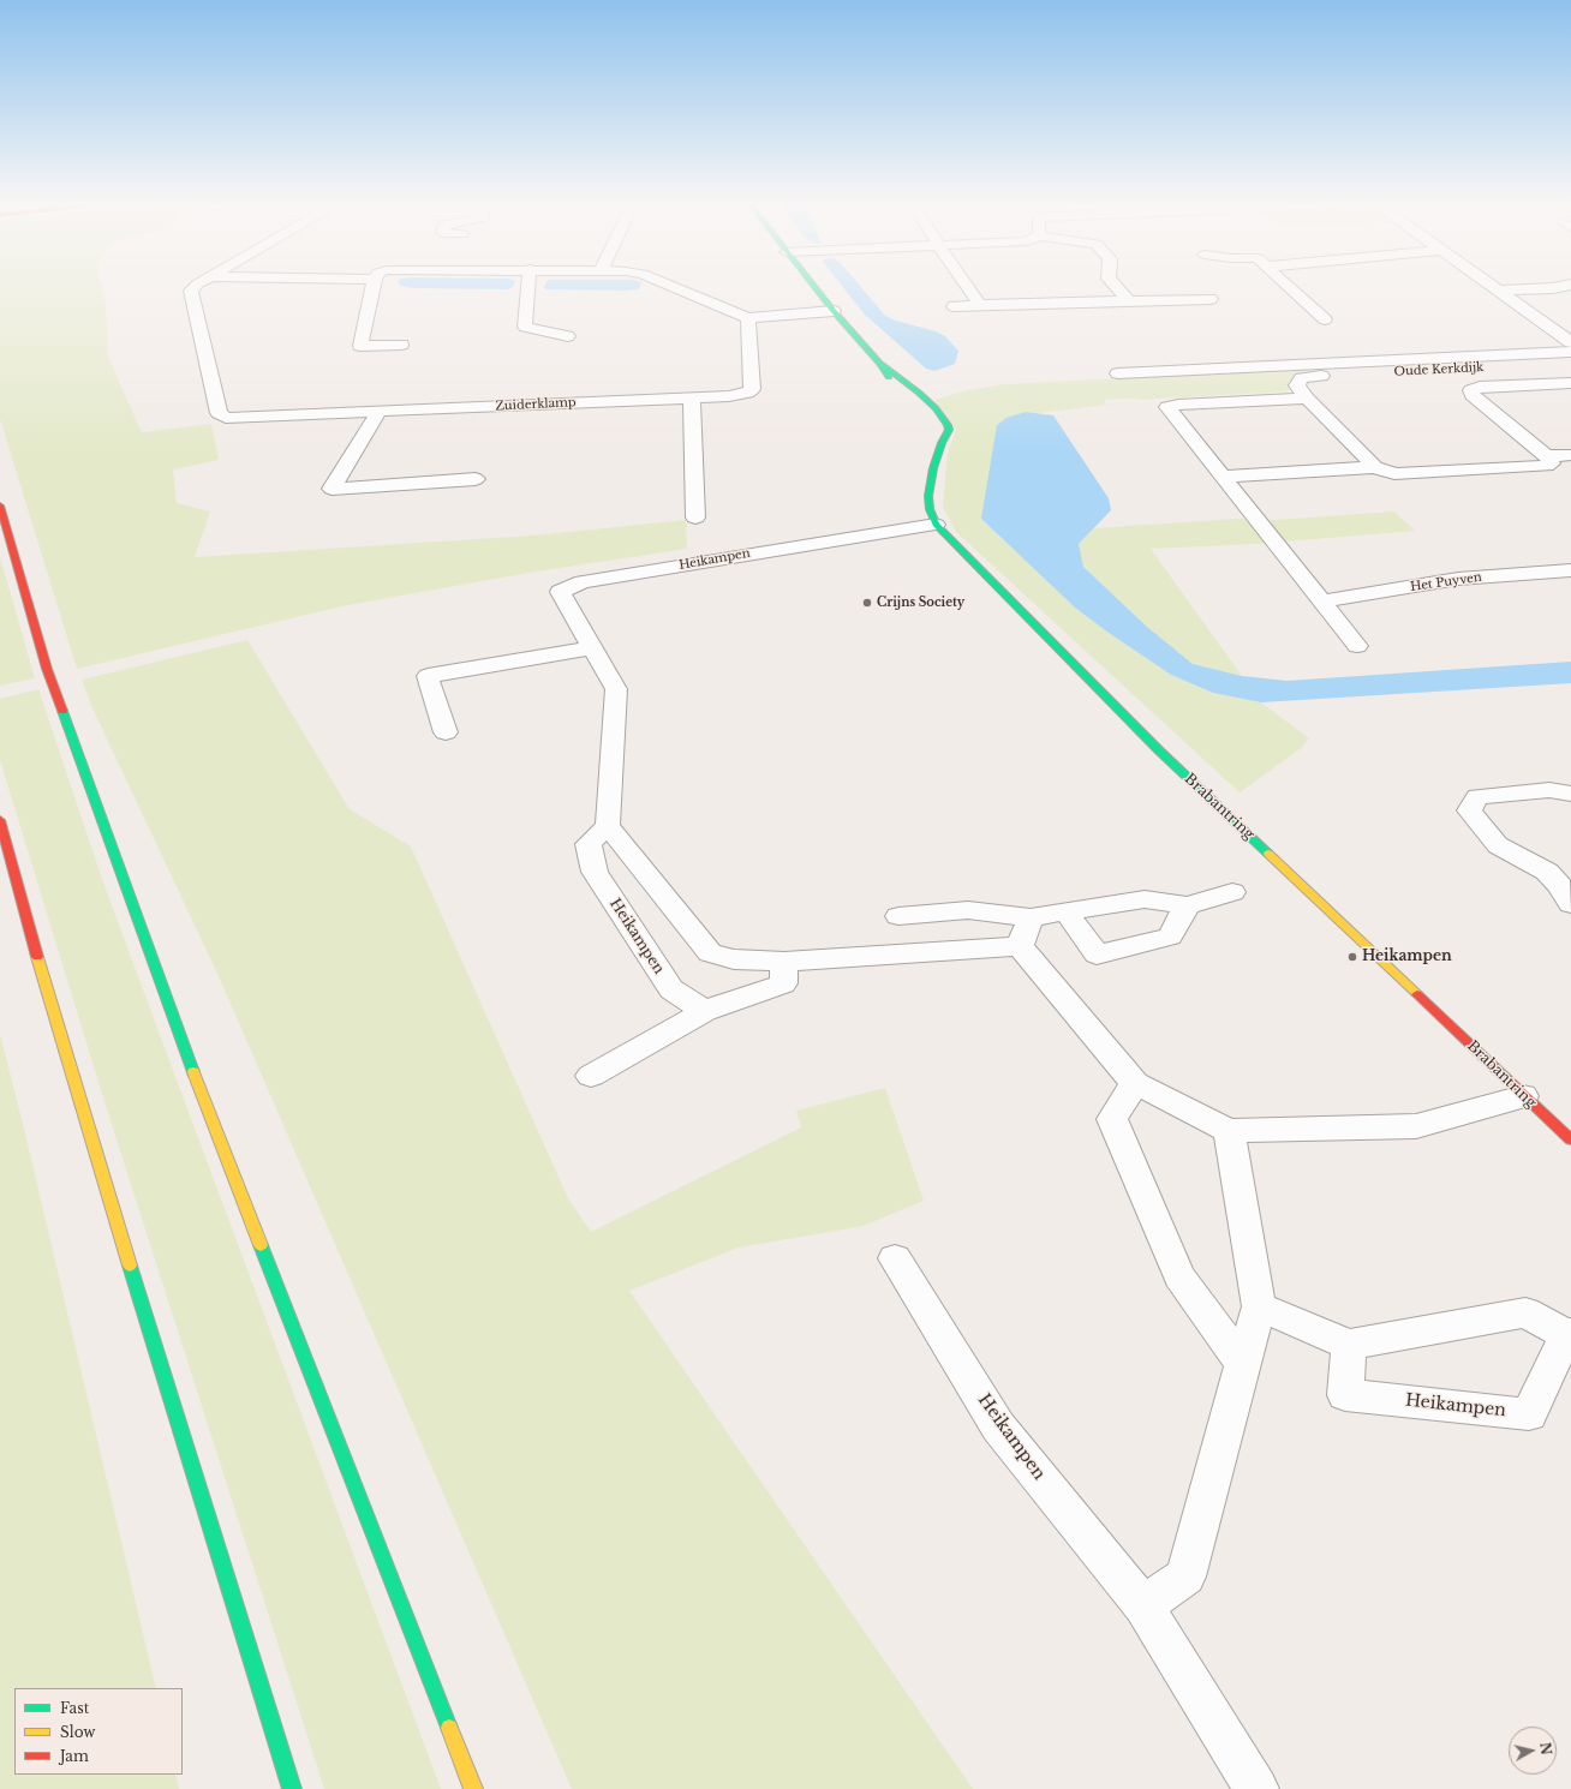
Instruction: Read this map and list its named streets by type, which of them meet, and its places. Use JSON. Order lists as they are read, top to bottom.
{
  "streets": {
    "main road": ["Brabantring"],
    "street": [
      "Oude Kerkdijk",
      "Zuiderklamp",
      "Heikampen",
      "Het Puyven"
    ]
  },
  "crossings": [
    ["Heikampen", "Brabantring"]
  ],
  "places": ["Crijns Society", "Heikampen"],
  "legend": ["Fast", "Slow", "Jam"],
  "north": "right"
}
